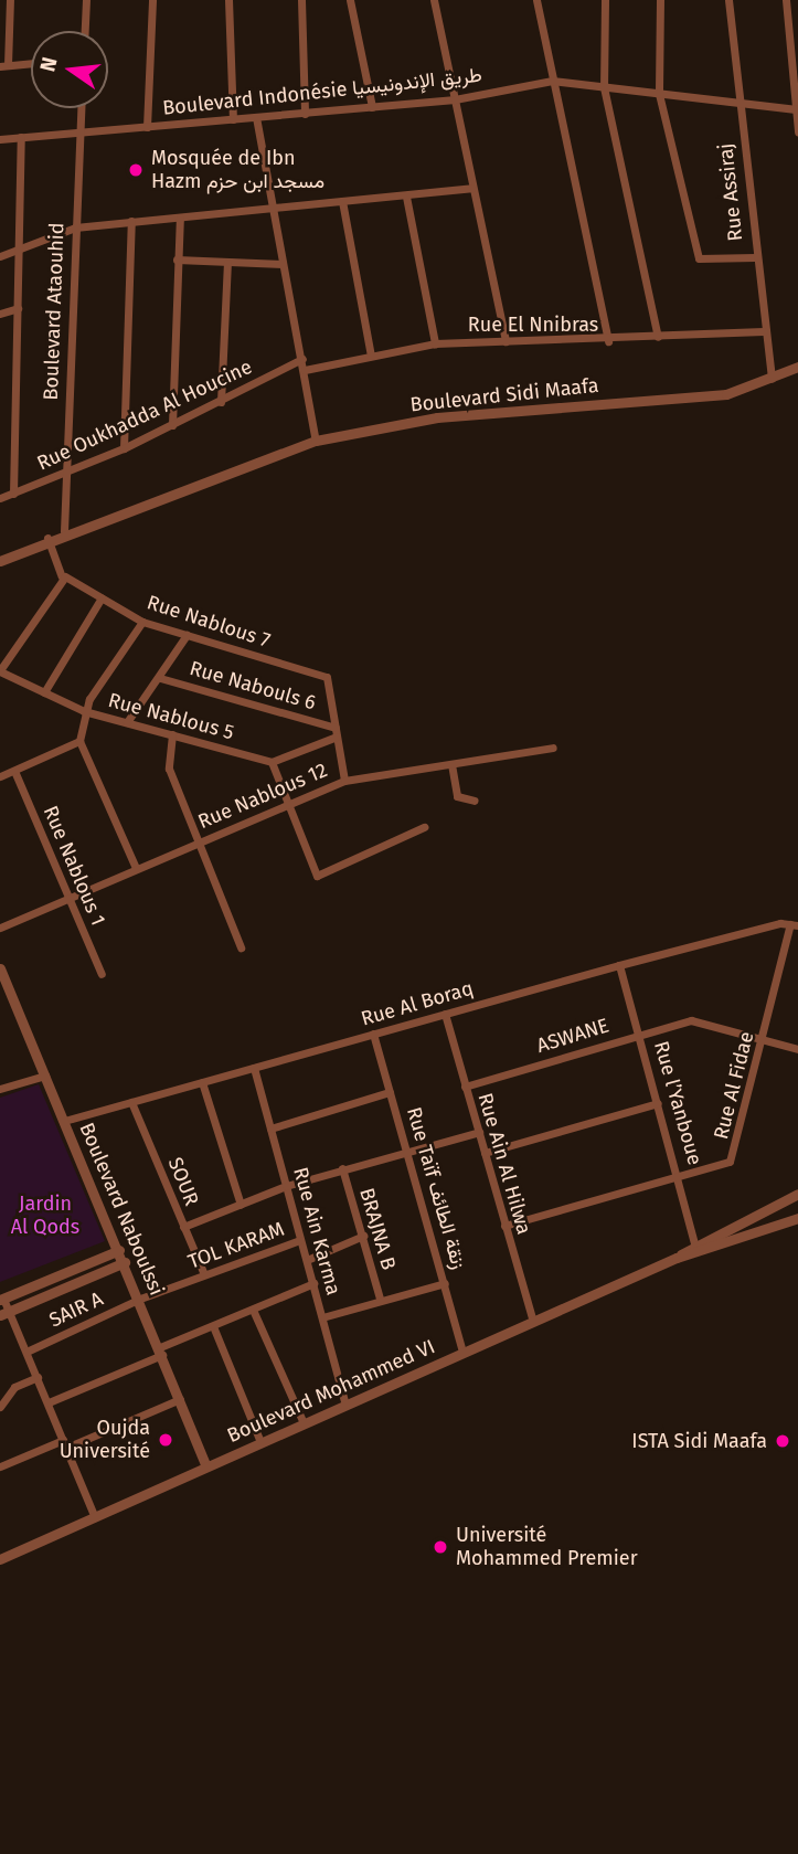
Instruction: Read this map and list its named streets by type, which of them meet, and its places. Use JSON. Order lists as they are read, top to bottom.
{
  "streets": {
    "street": [
      "Boulevard Indonésie طريق الإندونيسيا",
      "Rue Assiraj",
      "Boulevard Ataouhid",
      "Rue El Nnibras",
      "Boulevard Sidi Maafa",
      "Rue Oukhadda Al Houcine",
      "Rue Nablous 7",
      "Rue Nabouls 6",
      "Rue Nablous 5",
      "Rue Nablous 12",
      "Rue Nablous 1",
      "Rue Al Boraq",
      "ASWANE",
      "Rue Al Fidae",
      "Rue l’Yanboue",
      "Rue Ain Al Hilwa",
      "SOUR",
      "Rue Taïf زنقة الطائف",
      "Boulevard Naboulssi",
      "BRAJNA B",
      "Rue Ain Karma",
      "TOL KARAM",
      "SAIR A",
      "Boulevard Mohammed VI"
    ]
  },
  "crossings": [
    ["Boulevard Indonésie طريق الإندونيسيا", "Rue Assiraj"],
    ["Boulevard Indonésie طريق الإندونيسيا", "Boulevard Ataouhid"],
    ["Rue Assiraj", "Rue El Nnibras"],
    ["Rue Assiraj", "Boulevard Sidi Maafa"],
    ["Boulevard Ataouhid", "Boulevard Sidi Maafa"],
    ["Boulevard Ataouhid", "Rue Oukhadda Al Houcine"],
    ["Rue Nablous 7", "Rue Nabouls 6"],
    ["Rue Nablous 12", "Rue Nablous 1"],
    ["Rue Al Boraq", "Rue Al Fidae"],
    ["Rue Al Boraq", "Rue l’Yanboue"],
    ["Rue Al Boraq", "Rue Ain Al Hilwa"],
    ["Rue Al Boraq", "SOUR"],
    ["Rue Al Boraq", "Rue Taïf زنقة الطائف"],
    ["Rue Al Boraq", "Boulevard Naboulssi"],
    ["Rue Al Boraq", "Rue Ain Karma"],
    ["ASWANE", "Rue Al Fidae"],
    ["ASWANE", "Rue l’Yanboue"],
    ["ASWANE", "Rue Ain Al Hilwa"],
    ["Rue Al Fidae", "Rue l’Yanboue"],
    ["Rue Al Fidae", "Rue Ain Al Hilwa"],
    ["Rue l’Yanboue", "Boulevard Mohammed VI"],
    ["Rue Ain Al Hilwa", "Boulevard Mohammed VI"],
    ["SOUR", "TOL KARAM"],
    ["Rue Taïf زنقة الطائف", "Boulevard Mohammed VI"],
    ["Boulevard Naboulssi", "TOL KARAM"],
    ["Boulevard Naboulssi", "SAIR A"],
    ["Boulevard Naboulssi", "Boulevard Mohammed VI"],
    ["Rue Ain Karma", "TOL KARAM"],
    ["Rue Ain Karma", "Boulevard Mohammed VI"],
    ["TOL KARAM", "SAIR A"]
  ],
  "parks": ["Jardin Al Qods"],
  "places": [
    "Mosquée de Ibn Hazm مسجد ابن حزم",
    "Oujda Université",
    "ISTA Sidi Maafa",
    "Université Mohammed Premier"
  ],
  "north": "left"
}
